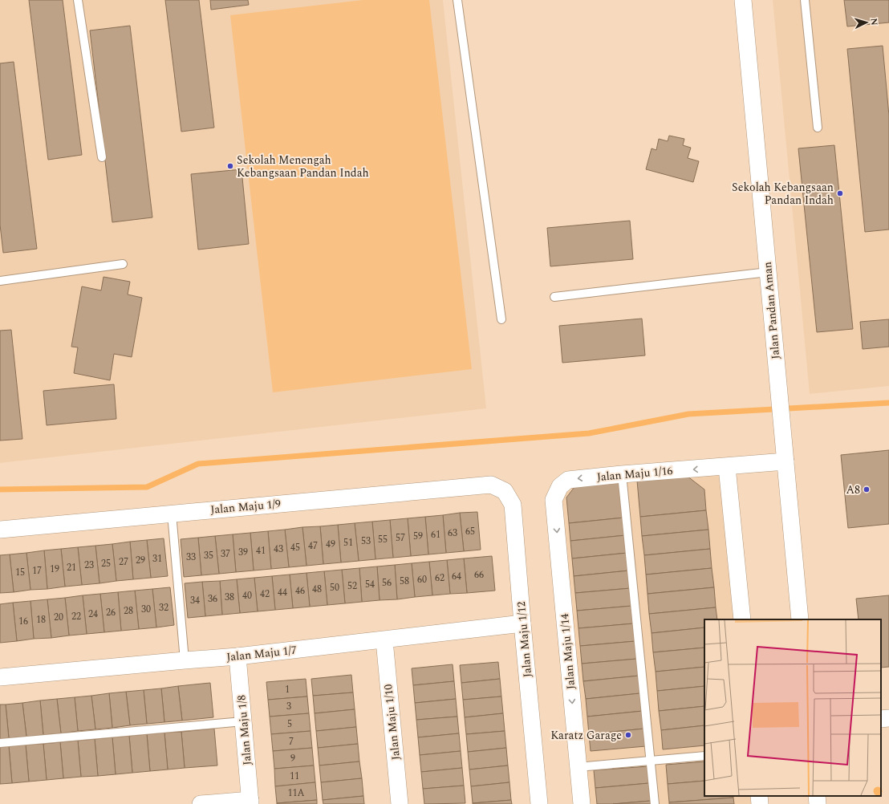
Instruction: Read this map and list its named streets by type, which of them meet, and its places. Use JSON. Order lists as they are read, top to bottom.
{
  "streets": {
    "street": [
      "Jalan Pandan Aman",
      "Jalan Maju 1/16",
      "Jalan Maju 1/9",
      "Jalan Maju 1/12",
      "Jalan Maju 1/14",
      "Jalan Maju 1/7",
      "Jalan Maju 1/10",
      "Jalan Maju 1/8"
    ]
  },
  "crossings": [
    ["Jalan Pandan Aman", "Jalan Maju 1/16"],
    ["Jalan Maju 1/16", "Jalan Maju 1/14"],
    ["Jalan Maju 1/9", "Jalan Maju 1/12"],
    ["Jalan Maju 1/12", "Jalan Maju 1/7"],
    ["Jalan Maju 1/7", "Jalan Maju 1/10"],
    ["Jalan Maju 1/7", "Jalan Maju 1/8"]
  ],
  "one_way": ["Jalan Maju 1/16", "Jalan Maju 1/14"],
  "places": [
    "Sekolah Menengah Kebangsaan Pandan Indah",
    "Sekolah Kebangsaan Pandan Indah",
    "A8",
    "Karatz Garage"
  ],
  "house_numbers": [
    "65",
    "63",
    "61",
    "59",
    "57",
    "55",
    "53",
    "51",
    "49",
    "47",
    "45",
    "43",
    "41",
    "39",
    "37",
    "35",
    "33",
    "31",
    "29",
    "27",
    "25",
    "23",
    "21",
    "19",
    "17",
    "15",
    "66",
    "64",
    "62",
    "60",
    "58",
    "56",
    "54",
    "52",
    "50",
    "48",
    "46",
    "44",
    "42",
    "40",
    "38",
    "36",
    "34",
    "32",
    "30",
    "28",
    "26",
    "24",
    "22",
    "20",
    "18",
    "16",
    "1",
    "3",
    "5",
    "7",
    "9",
    "11",
    "11A"
  ],
  "north": "right"
}
